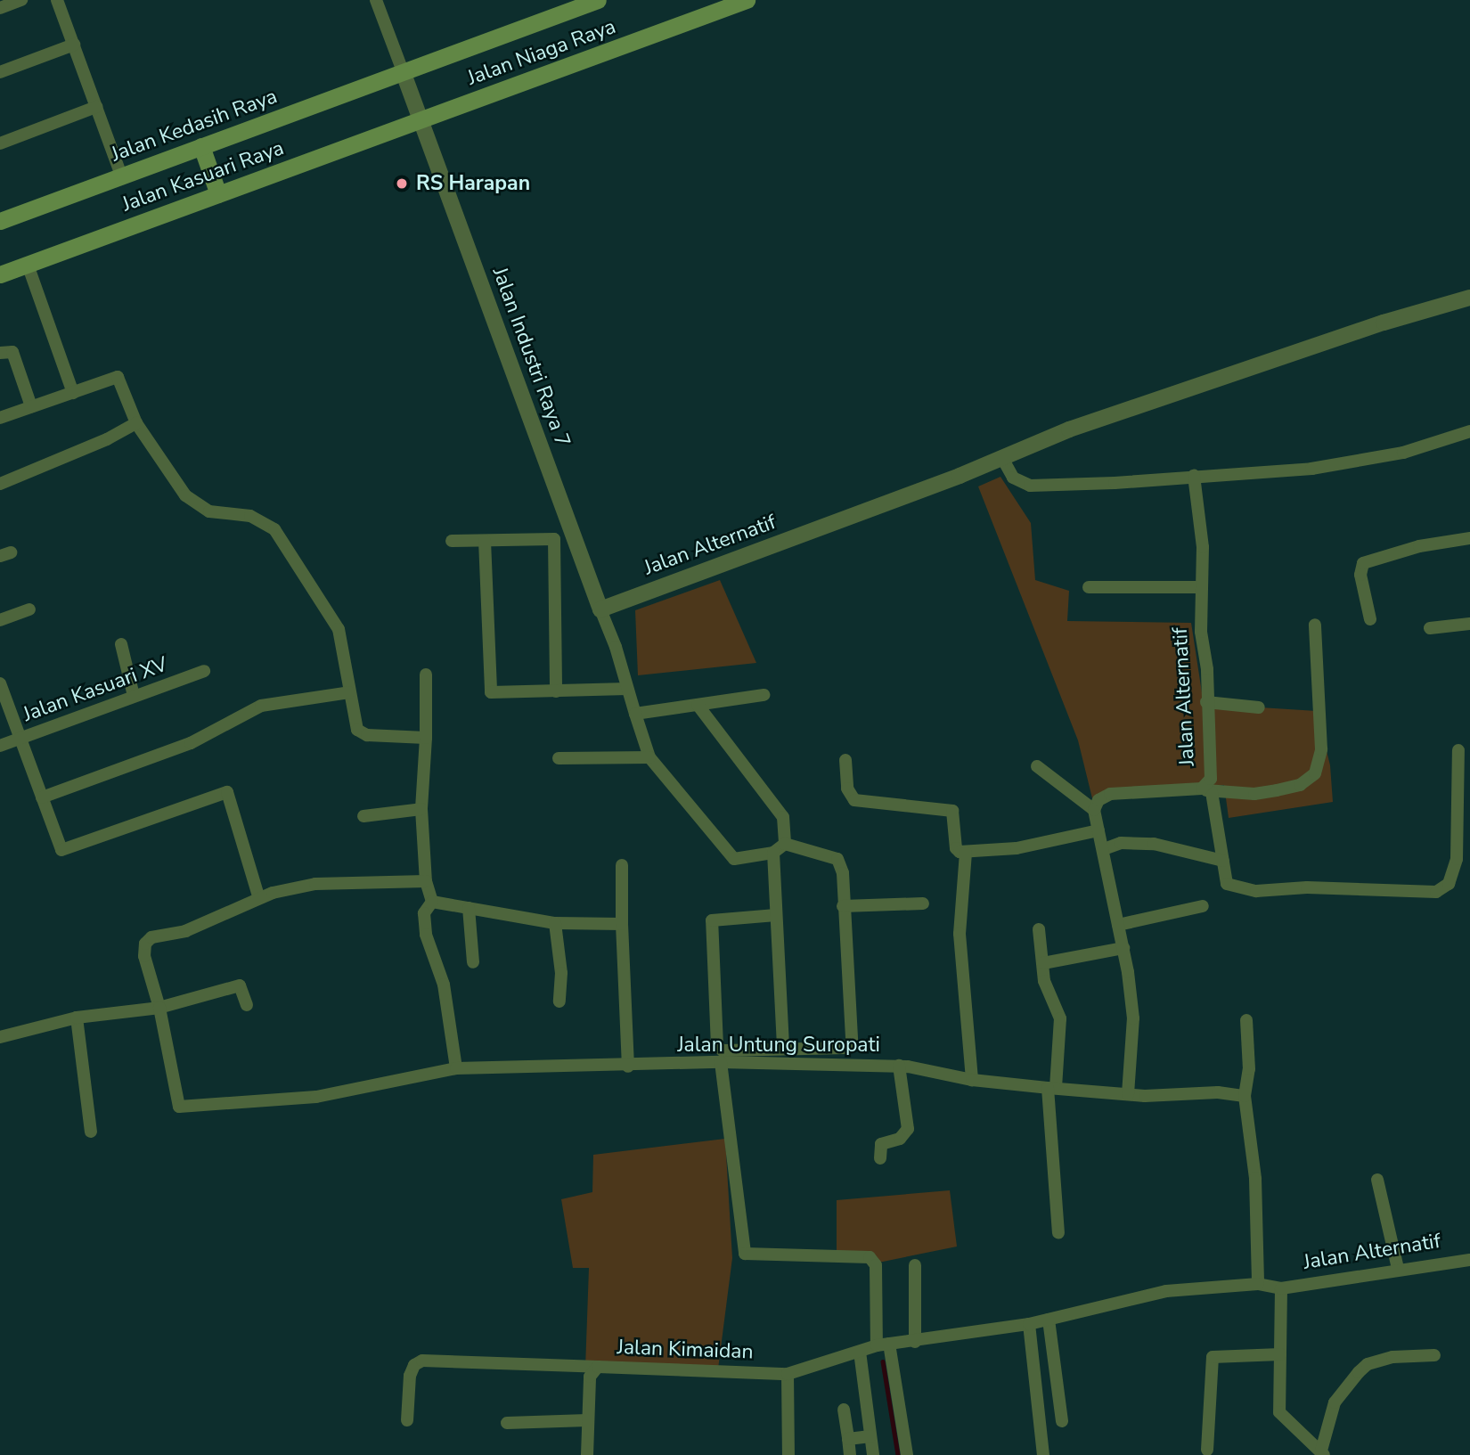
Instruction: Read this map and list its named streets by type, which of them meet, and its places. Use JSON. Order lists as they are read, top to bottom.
{
  "streets": {
    "main road": ["Jalan Niaga Raya", "Jalan Kedasih Raya", "Jalan Kasuari Raya"],
    "street": [
      "Jalan Industri Raya 7",
      "Jalan Alternatif",
      "Jalan Kasuari XV",
      "Jalan Untung Suropati",
      "Jalan Kimaidan"
    ]
  },
  "crossings": [
    ["Jalan Niaga Raya", "Jalan Kedasih Raya"],
    ["Jalan Niaga Raya", "Jalan Kasuari Raya"],
    ["Jalan Niaga Raya", "Jalan Industri Raya 7"],
    ["Jalan Kedasih Raya", "Jalan Industri Raya 7"],
    ["Jalan Kasuari Raya", "Jalan Industri Raya 7"],
    ["Jalan Industri Raya 7", "Jalan Alternatif"]
  ],
  "places": ["RS Harapan"]
}
